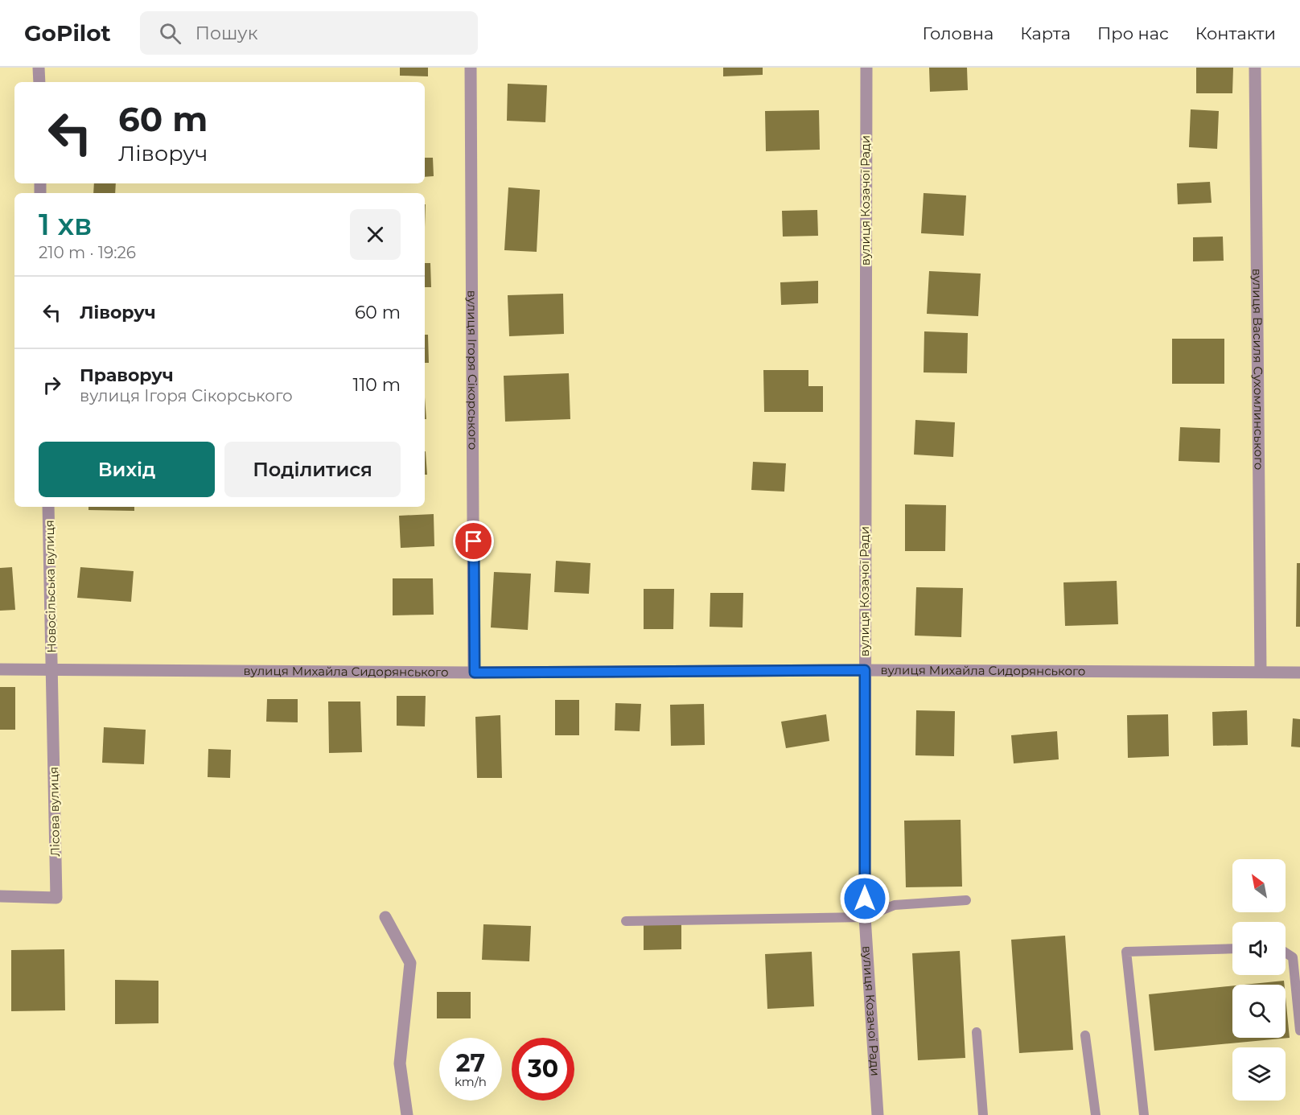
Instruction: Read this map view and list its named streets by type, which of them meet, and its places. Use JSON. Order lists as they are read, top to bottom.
{
  "streets": {
    "street": [
      "вулиця Козачої Ради",
      "вулиця Василя Сухомлинського",
      "вулиця Ігоря Сікорського",
      "Новосільська вулиця",
      "вулиця Михайла Сидорянського",
      "Лісова вулиця"
    ]
  },
  "crossings": [
    ["вулиця Козачої Ради", "вулиця Михайла Сидорянського"],
    ["вулиця Василя Сухомлинського", "вулиця Михайла Сидорянського"],
    ["вулиця Ігоря Сікорського", "вулиця Михайла Сидорянського"],
    ["Новосільська вулиця", "вулиця Михайла Сидорянського"],
    ["Новосільська вулиця", "Лісова вулиця"],
    ["вулиця Михайла Сидорянського", "Лісова вулиця"]
  ],
  "north": "top left",
  "page": {
    "header": "GoPilot",
    "search": "Пошук",
    "nav": [
      "Головна",
      "Карта",
      "Про нас",
      "Контакти"
    ],
    "turn": ["60 m", "Ліворуч"],
    "heading": ["1 хв", "210 m · 19:26"],
    "list": [
      {
        "name": "Ліворуч",
        "value": "60 m"
      },
      {
        "name": "Праворуч",
        "note": "вулиця Ігоря Сікорського",
        "value": "110 m"
      }
    ],
    "buttons": ["Вихід", "Поділитися"],
    "speed": "27 km/h",
    "limit": "30"
  }
}
